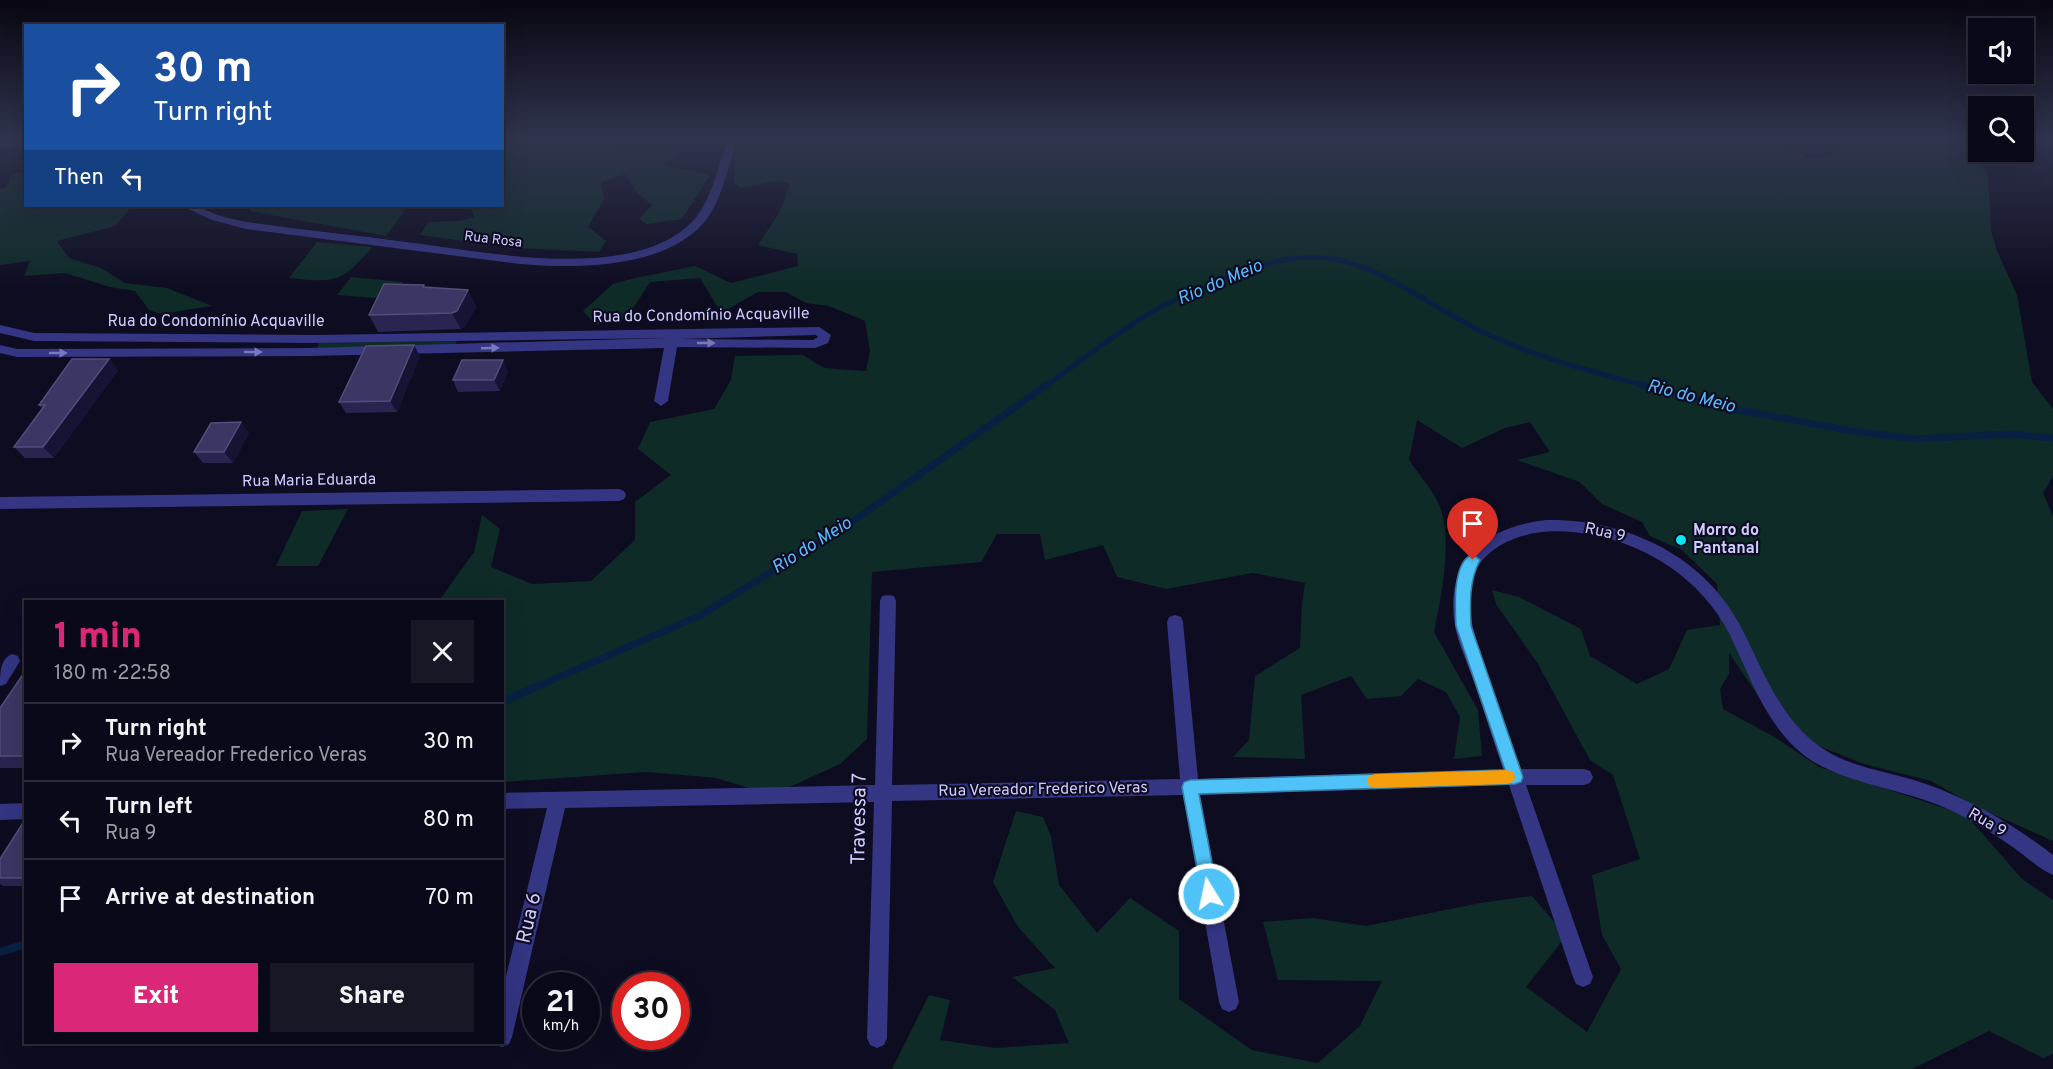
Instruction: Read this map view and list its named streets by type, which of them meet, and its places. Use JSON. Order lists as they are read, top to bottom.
{
  "streets": {
    "street": [
      "Rua Rosa",
      "Rua do Condomínio Acquaville",
      "Rua Maria Eduarda",
      "Rua 9",
      "Rua Vereador Frederico Veras",
      "Travessa 7",
      "Rua 6"
    ]
  },
  "crossings": [
    ["Rua 9", "Rua Vereador Frederico Veras"],
    ["Rua Vereador Frederico Veras", "Travessa 7"],
    ["Rua Vereador Frederico Veras", "Rua 6"]
  ],
  "water": ["Rio do Meio"],
  "places": ["Morro do Pantanal"],
  "page": {
    "turn": ["30 m", "Turn right"],
    "then": "Then",
    "heading": ["1 min", "180 m · 22:58"],
    "list": [
      {
        "name": "Turn right",
        "note": "Rua Vereador Frederico Veras",
        "value": "30 m"
      },
      {
        "name": "Turn left",
        "note": "Rua 9",
        "value": "80 m"
      },
      {
        "name": "Arrive at destination",
        "value": "70 m"
      }
    ],
    "buttons": ["Exit", "Share"],
    "speed": "21 km/h",
    "limit": "30"
  }
}
